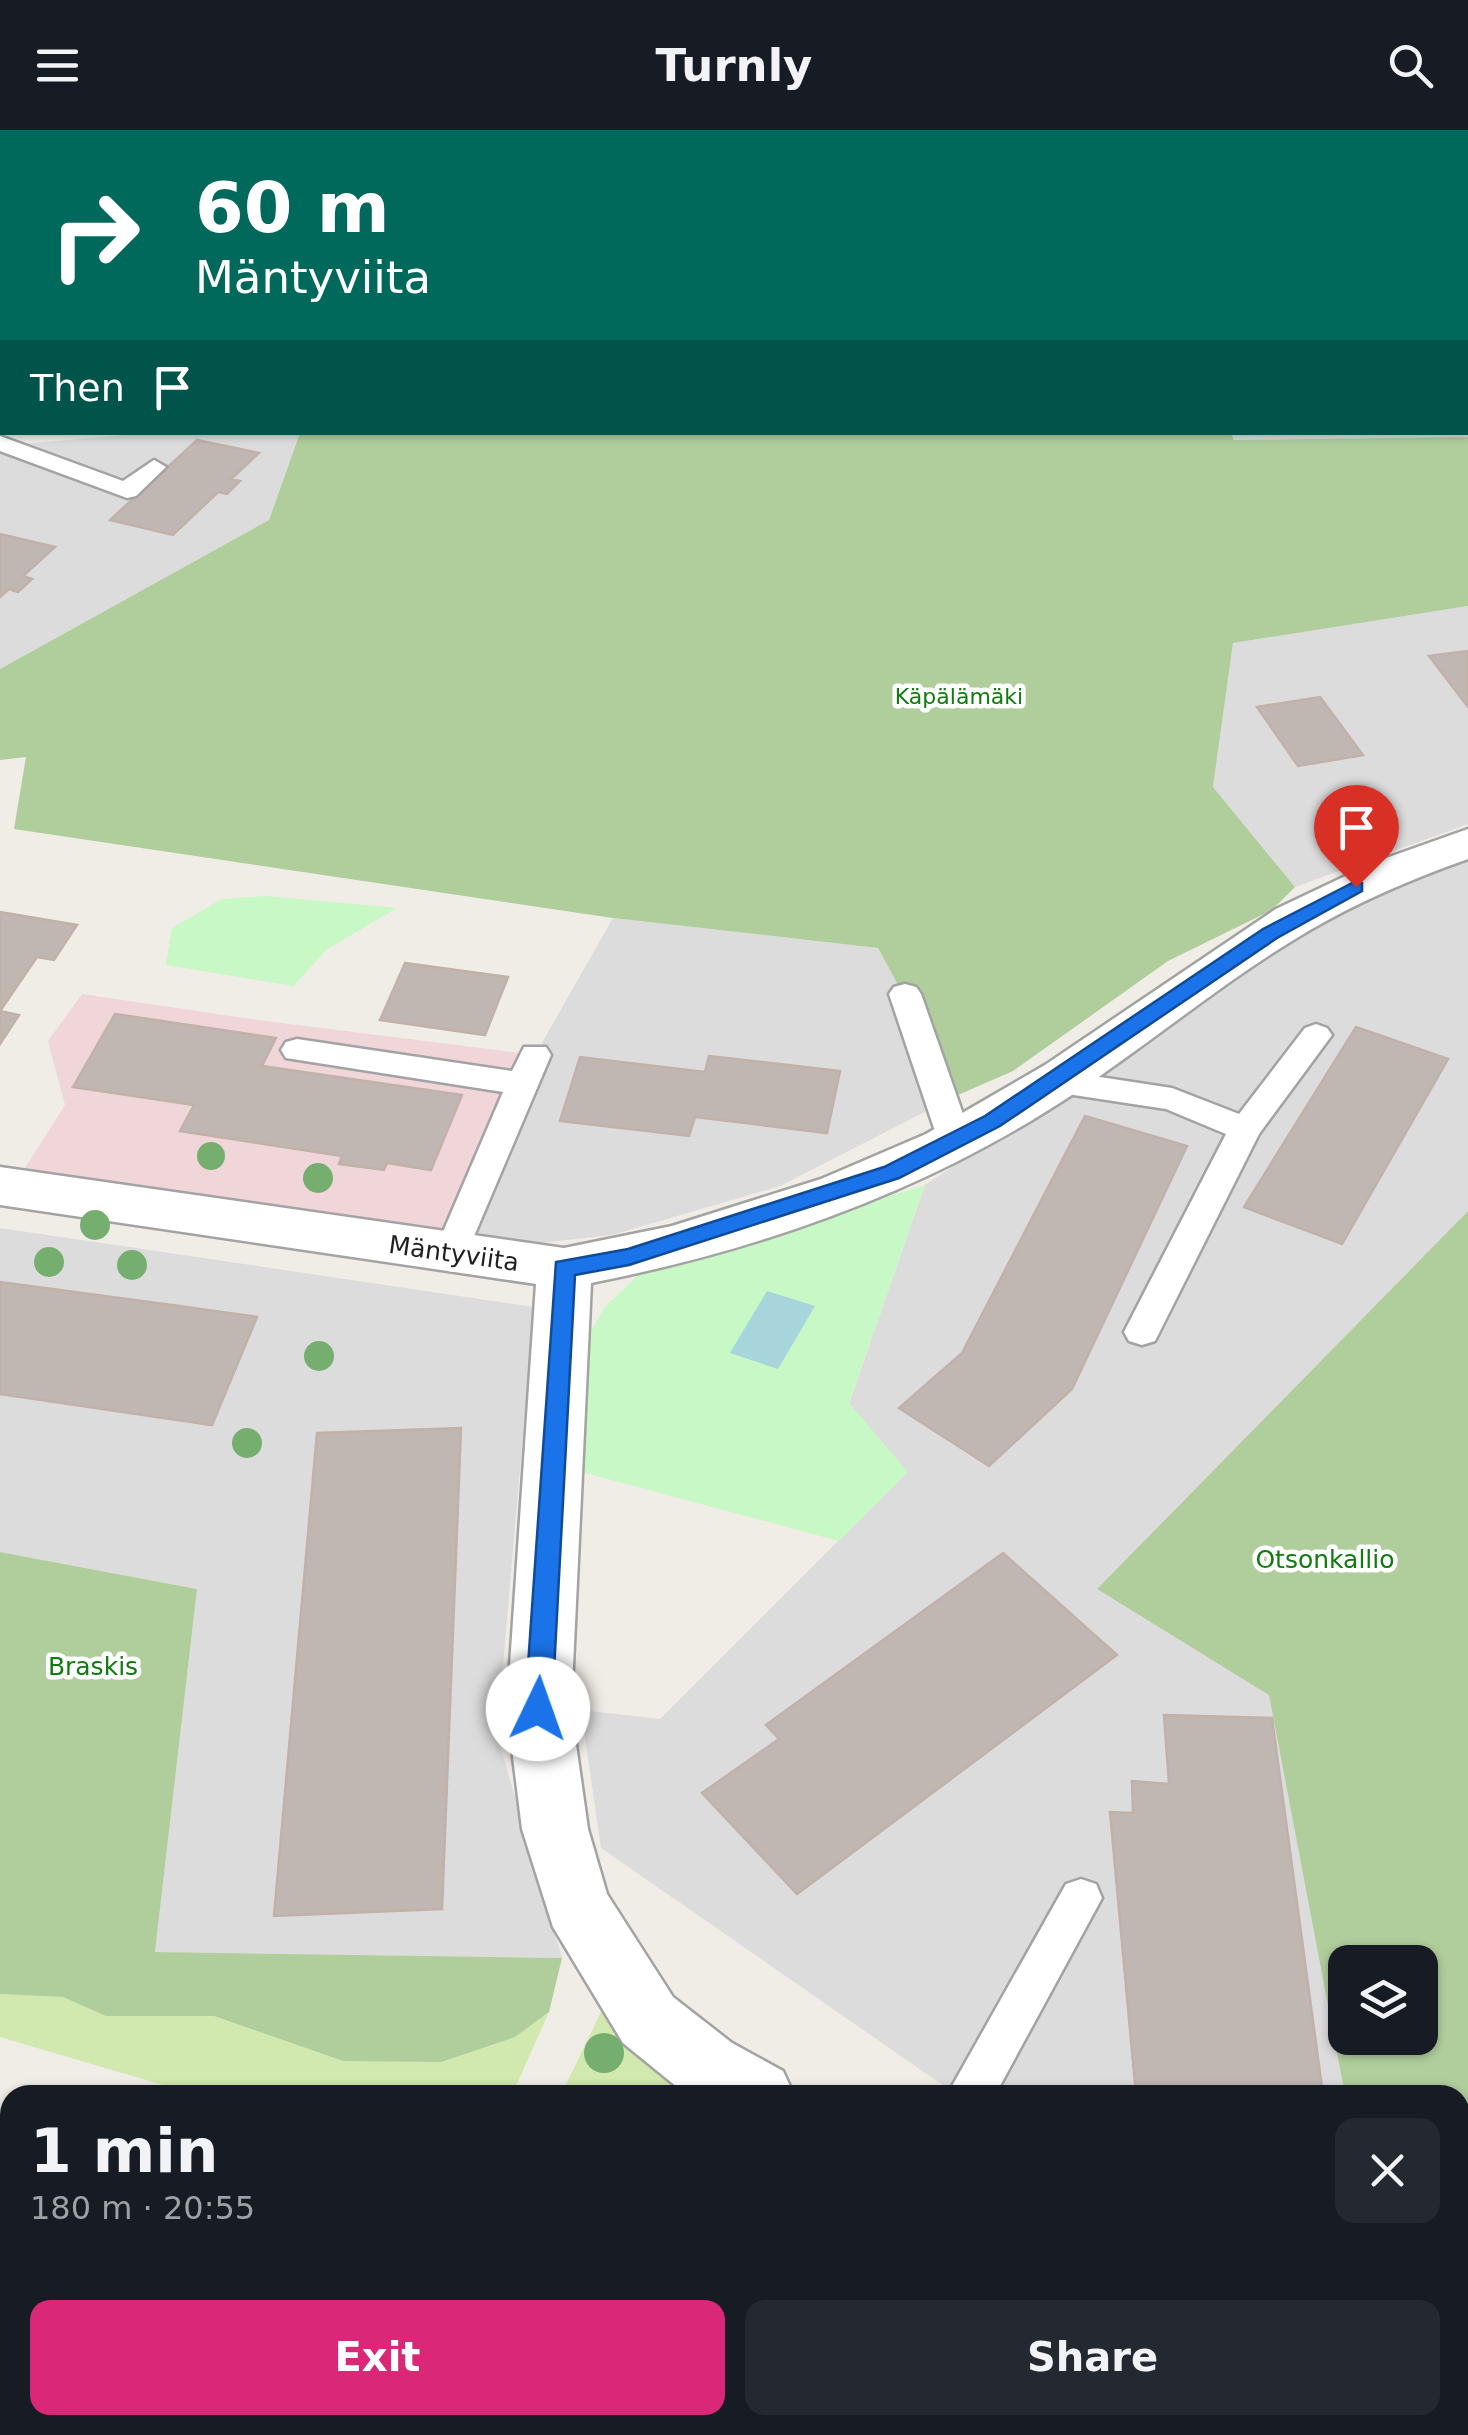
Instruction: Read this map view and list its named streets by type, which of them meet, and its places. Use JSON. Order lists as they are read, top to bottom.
{
  "streets": {
    "street": ["Mäntyviita"]
  },
  "parks": ["Käpälämäki", "Otsonkallio", "Braskis"],
  "page": {
    "header": "Turnly",
    "turn": ["60 m", "Mäntyviita"],
    "then": "Then",
    "heading": ["1 min", "180 m · 20:55"],
    "buttons": ["Exit", "Share"]
  }
}
